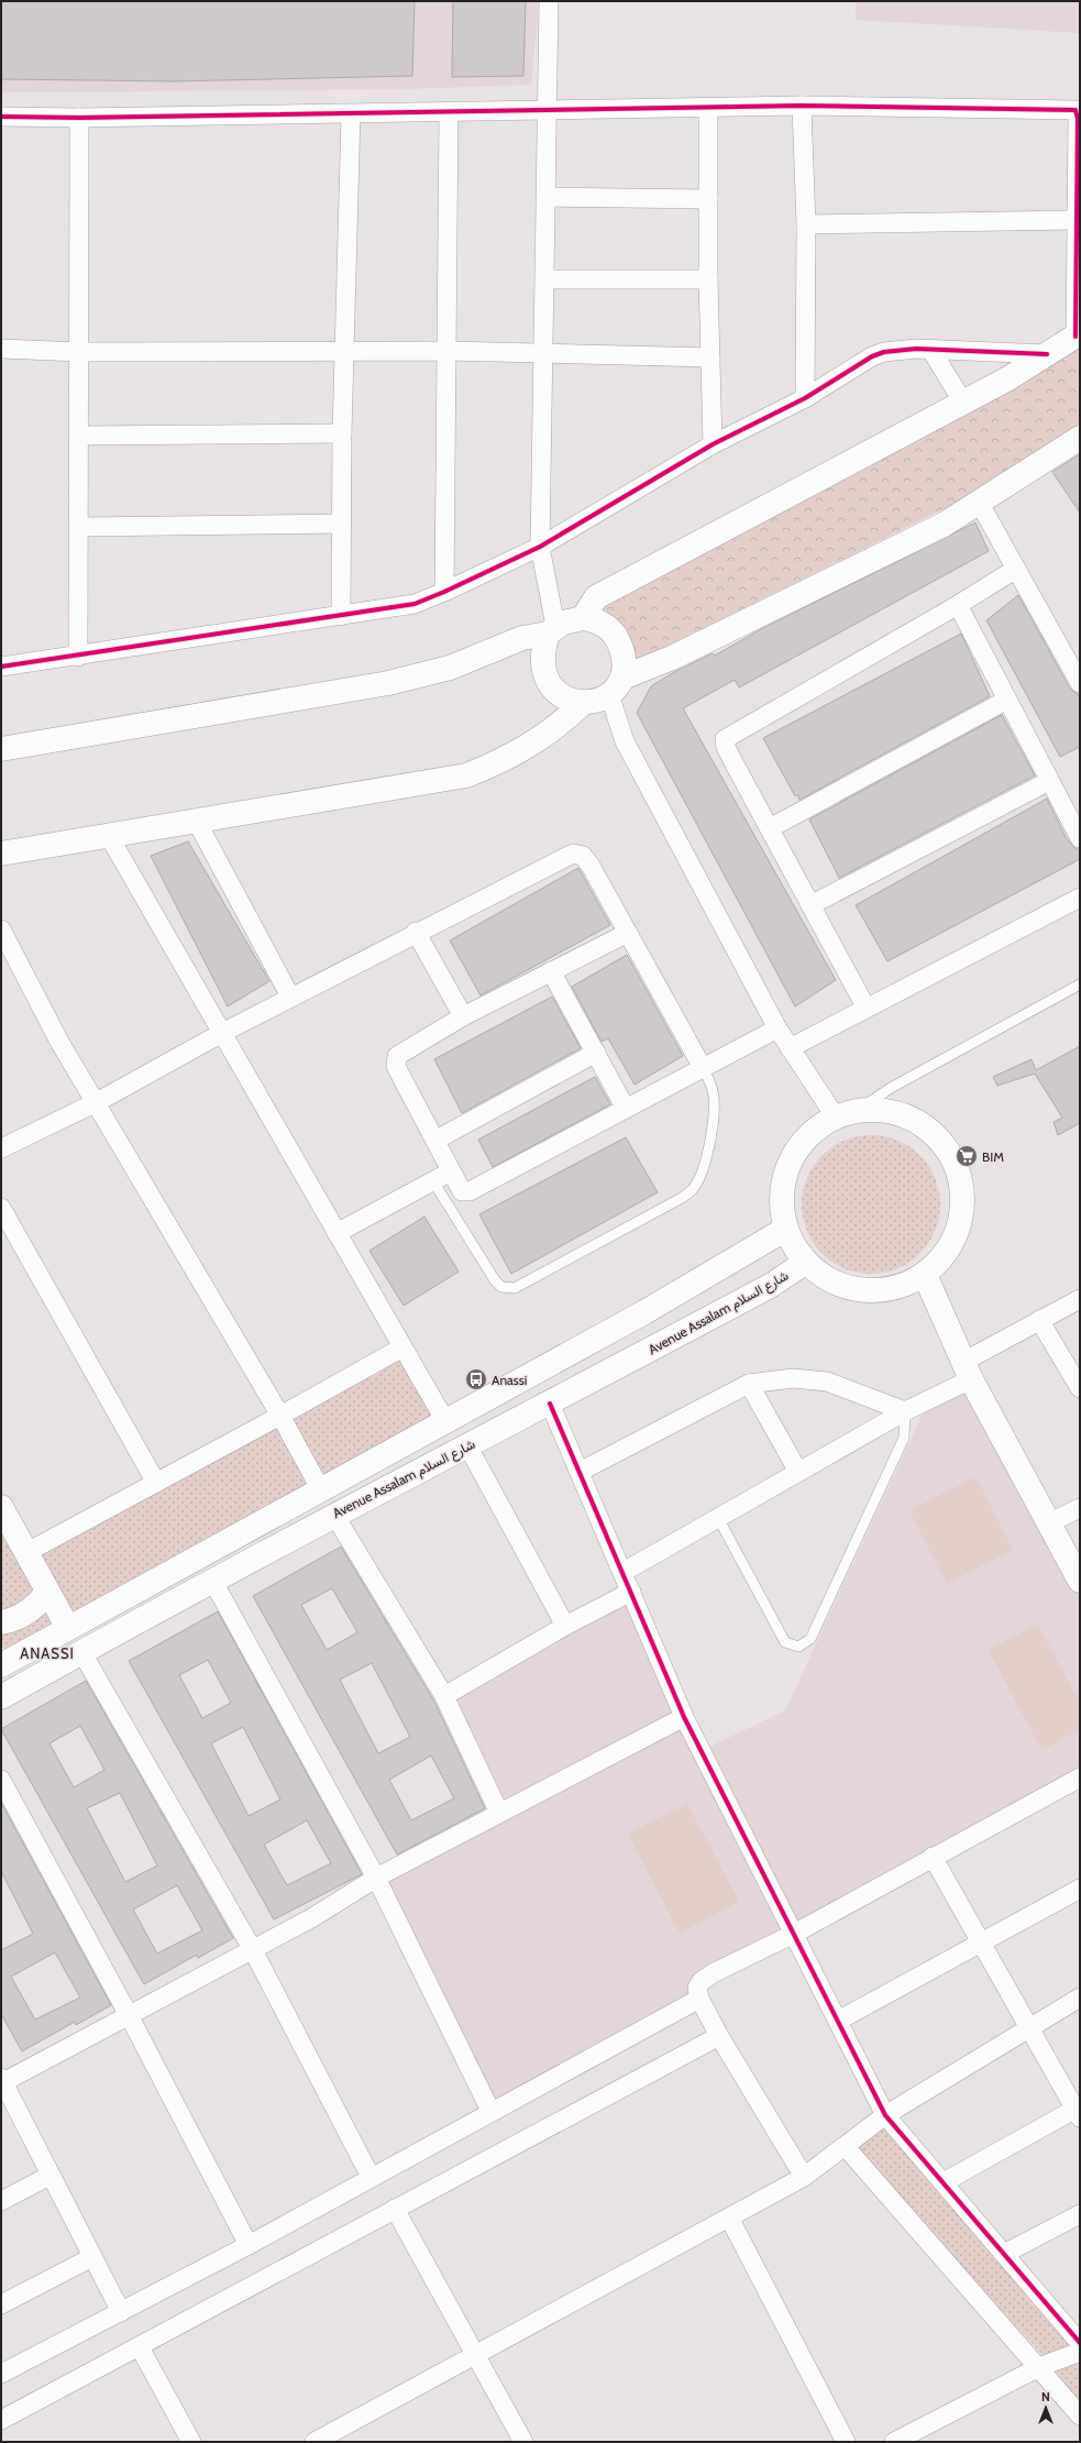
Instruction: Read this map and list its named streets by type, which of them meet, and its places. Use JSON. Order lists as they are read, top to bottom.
{
  "streets": {
    "street": ["Avenue Assalam شارع السلام"]
  },
  "districts": ["ANASSI"],
  "places": {
    "supermarket": ["BIM"],
    "bus stop": ["Anassi"]
  },
  "north": "top"
}
